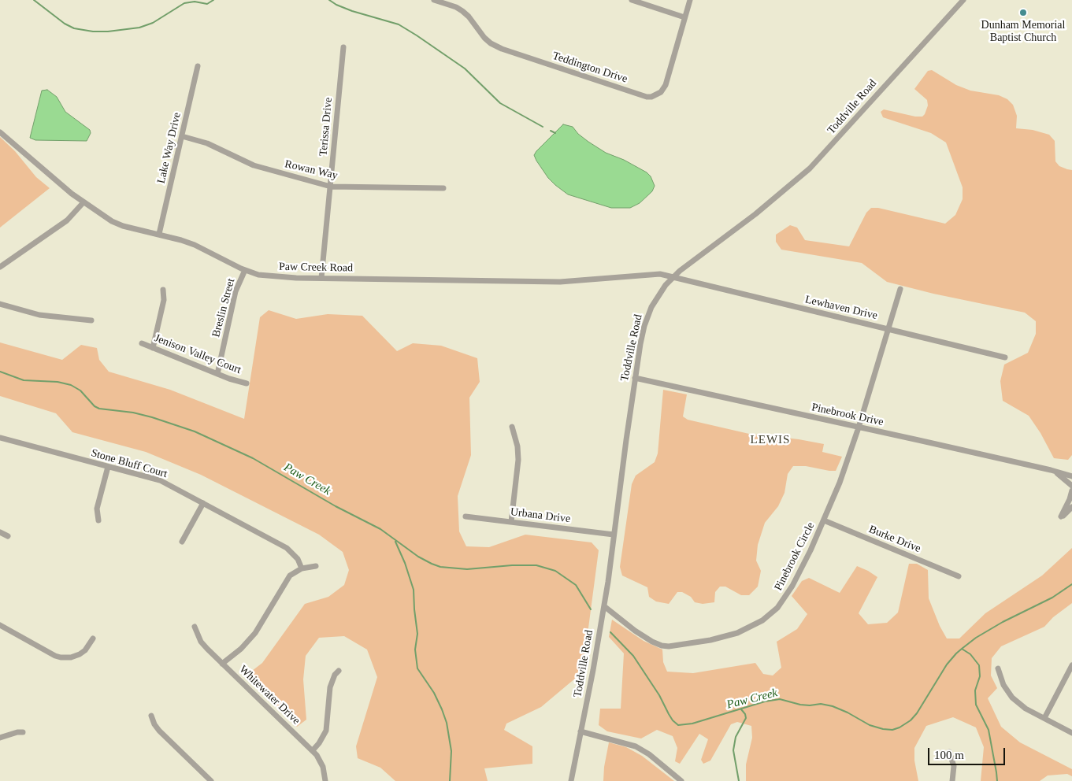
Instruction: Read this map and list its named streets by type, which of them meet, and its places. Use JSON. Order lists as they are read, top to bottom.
{
  "streets": {
    "street": [
      "Teddington Drive",
      "Toddville Road",
      "Terissa Drive",
      "Lake Way Drive",
      "Rowan Way",
      "Paw Creek Road",
      "Breslin Street",
      "Lewhaven Drive",
      "Jenison Valley Court",
      "Pinebrook Drive",
      "Stone Bluff Court",
      "Urbana Drive",
      "Burke Drive",
      "Pinebrook Circle",
      "Whitewater Drive"
    ]
  },
  "crossings": [
    ["Toddville Road", "Paw Creek Road"],
    ["Toddville Road", "Lewhaven Drive"],
    ["Toddville Road", "Pinebrook Drive"],
    ["Toddville Road", "Urbana Drive"],
    ["Toddville Road", "Pinebrook Circle"],
    ["Terissa Drive", "Rowan Way"],
    ["Terissa Drive", "Paw Creek Road"],
    ["Lake Way Drive", "Rowan Way"],
    ["Lake Way Drive", "Paw Creek Road"],
    ["Paw Creek Road", "Breslin Street"],
    ["Paw Creek Road", "Lewhaven Drive"],
    ["Breslin Street", "Jenison Valley Court"],
    ["Lewhaven Drive", "Pinebrook Circle"],
    ["Pinebrook Drive", "Pinebrook Circle"],
    ["Burke Drive", "Pinebrook Circle"]
  ],
  "districts": ["LEWIS"],
  "water": ["Paw Creek"],
  "places": ["Dunham Memorial Baptist Church"],
  "scale_bar": "100 m"
}
